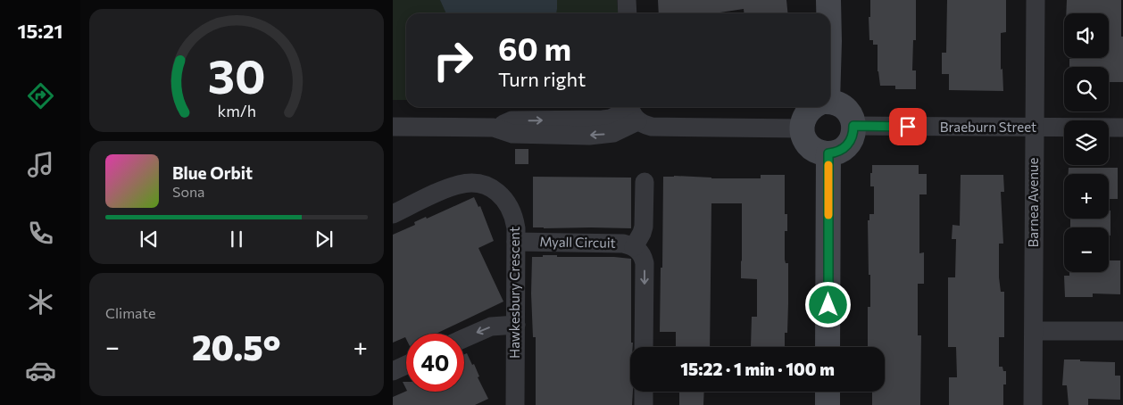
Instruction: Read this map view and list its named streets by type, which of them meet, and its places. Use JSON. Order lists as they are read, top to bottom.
{
  "streets": {
    "street": [
      "Braeburn Street",
      "Barnea Avenue",
      "Myall Circuit",
      "Hawkesbury Crescent"
    ]
  },
  "crossings": [
    ["Braeburn Street", "Barnea Avenue"],
    ["Myall Circuit", "Hawkesbury Crescent"]
  ],
  "one_way": ["Myall Circuit"],
  "page": {
    "tabs": "15:21",
    "map_buttons": ["+", "−"],
    "turn": ["60 m", "Turn right"],
    "song": ["Blue Orbit", "Sona"],
    "tile": "Climate",
    "heat": ["−", "20.5°", "+"],
    "limit": "40",
    "trip": "15:22 · 1 min · 100 m",
    "gauge": ["30", "km/h"]
  }
}
